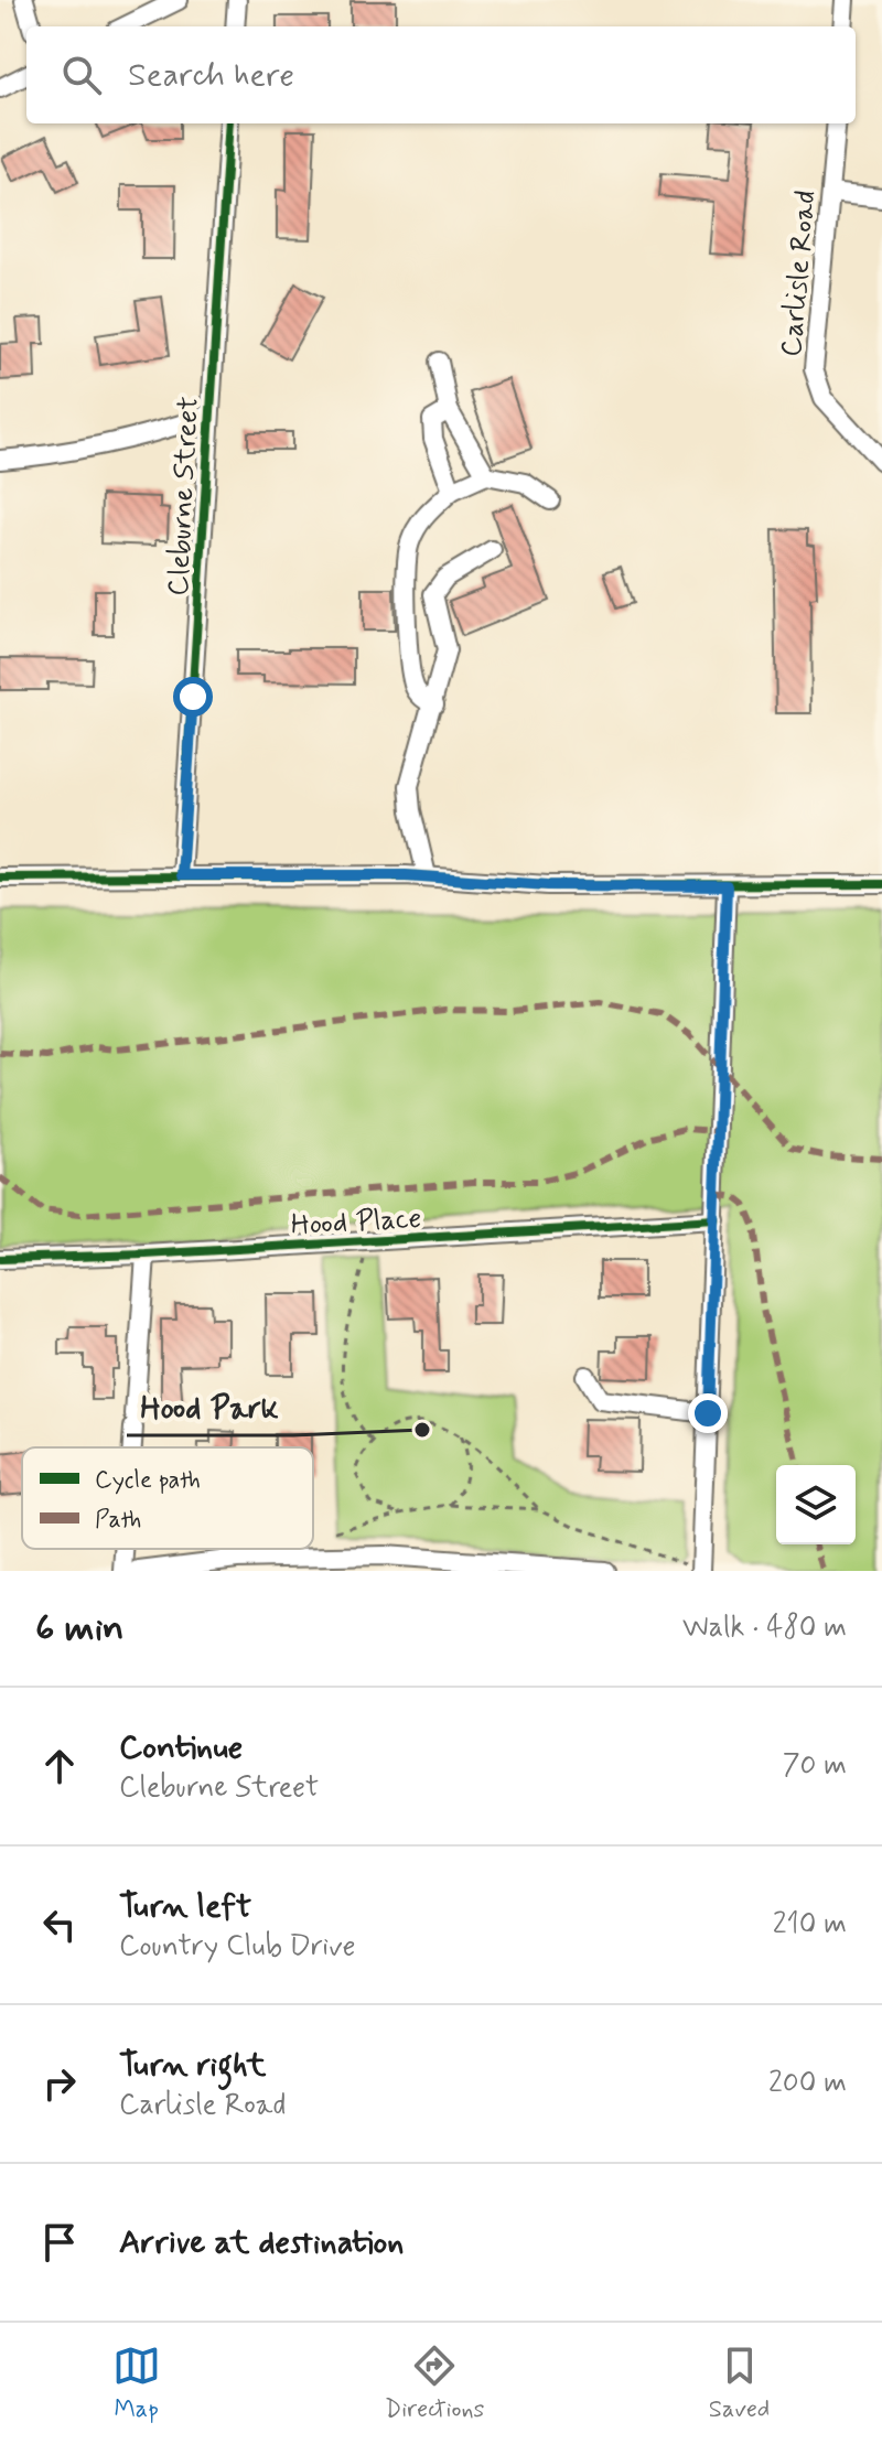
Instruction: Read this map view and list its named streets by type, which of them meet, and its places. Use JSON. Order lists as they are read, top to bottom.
{
  "streets": {
    "street": ["Carlisle Road", "Cleburne Street", "Hood Place"]
  },
  "places": ["Hood Park"],
  "legend": ["Cycle path", "Path"],
  "page": {
    "search": "Search here",
    "heading": ["6 min", "Walk · 480 m"],
    "list": [
      ["Continue", "Cleburne Street", "70 m"],
      ["Turn left", "Country Club Drive", "210 m"],
      ["Turn right", "Carlisle Road", "200 m"],
      "Arrive at destination"
    ],
    "nav": ["Map", "Directions", "Saved"]
  }
}
